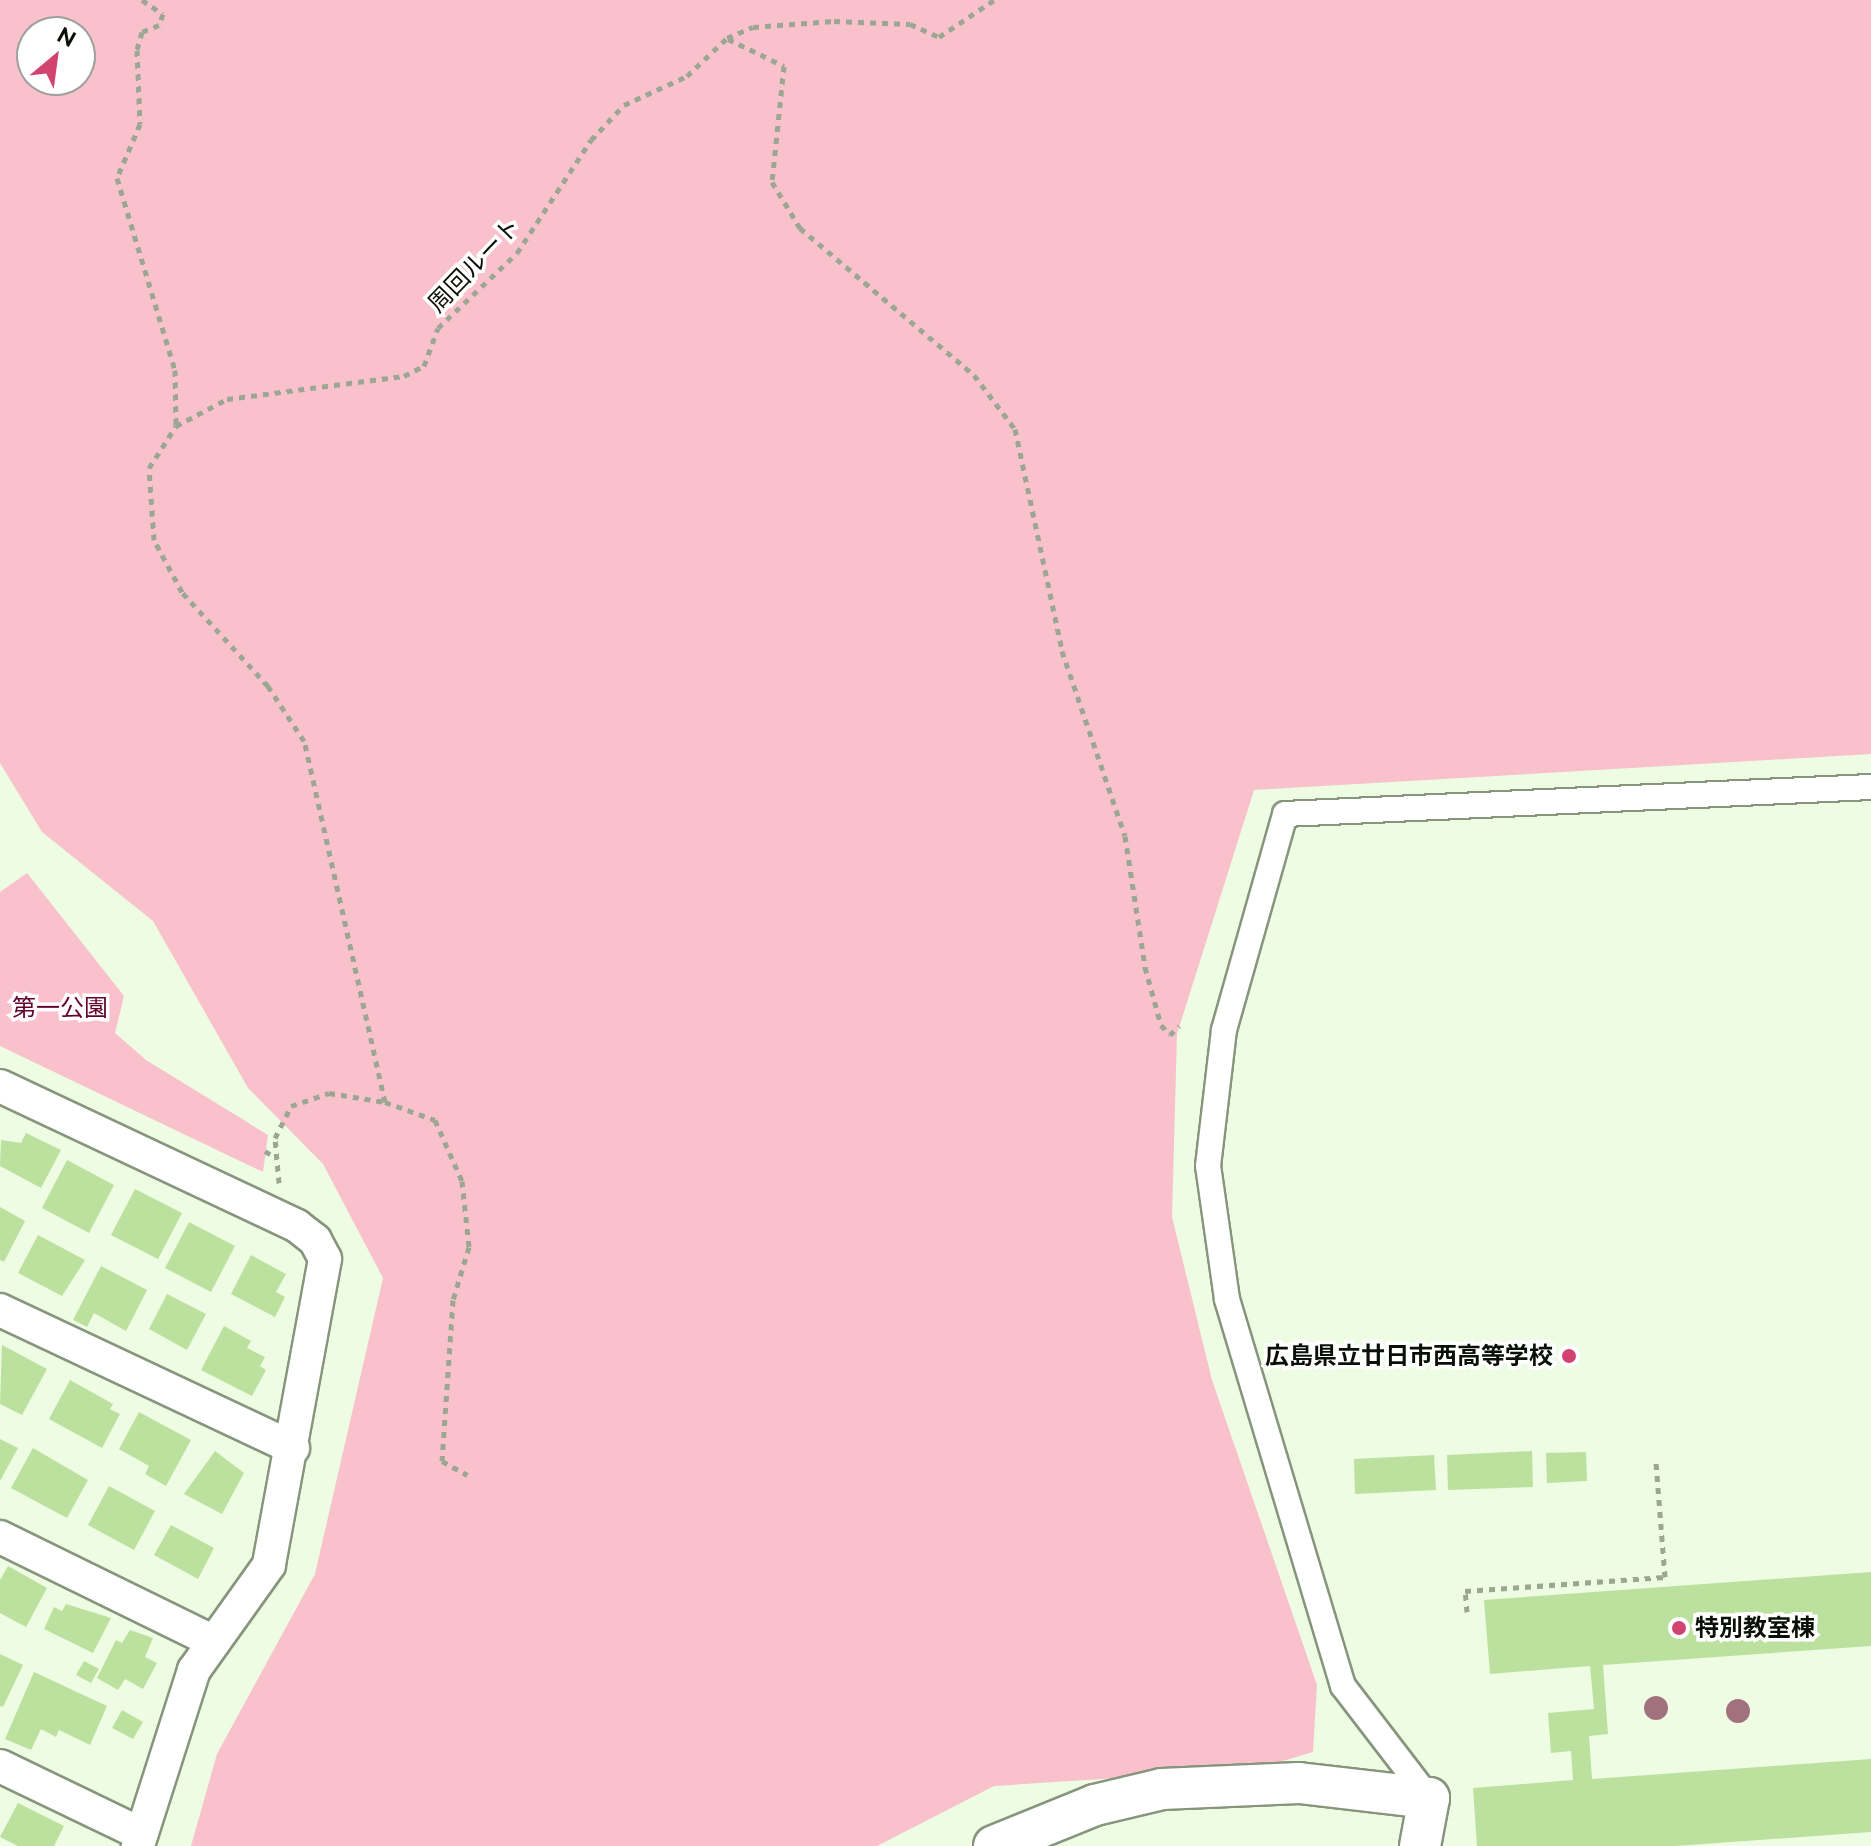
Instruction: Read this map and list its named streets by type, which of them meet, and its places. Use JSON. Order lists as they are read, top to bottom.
{
  "streets": {
    "path": ["周回ルート"]
  },
  "parks": ["第一公園"],
  "places": ["広島県立廿日市西高等学校", "特別教室棟"],
  "north": "top right"
}
